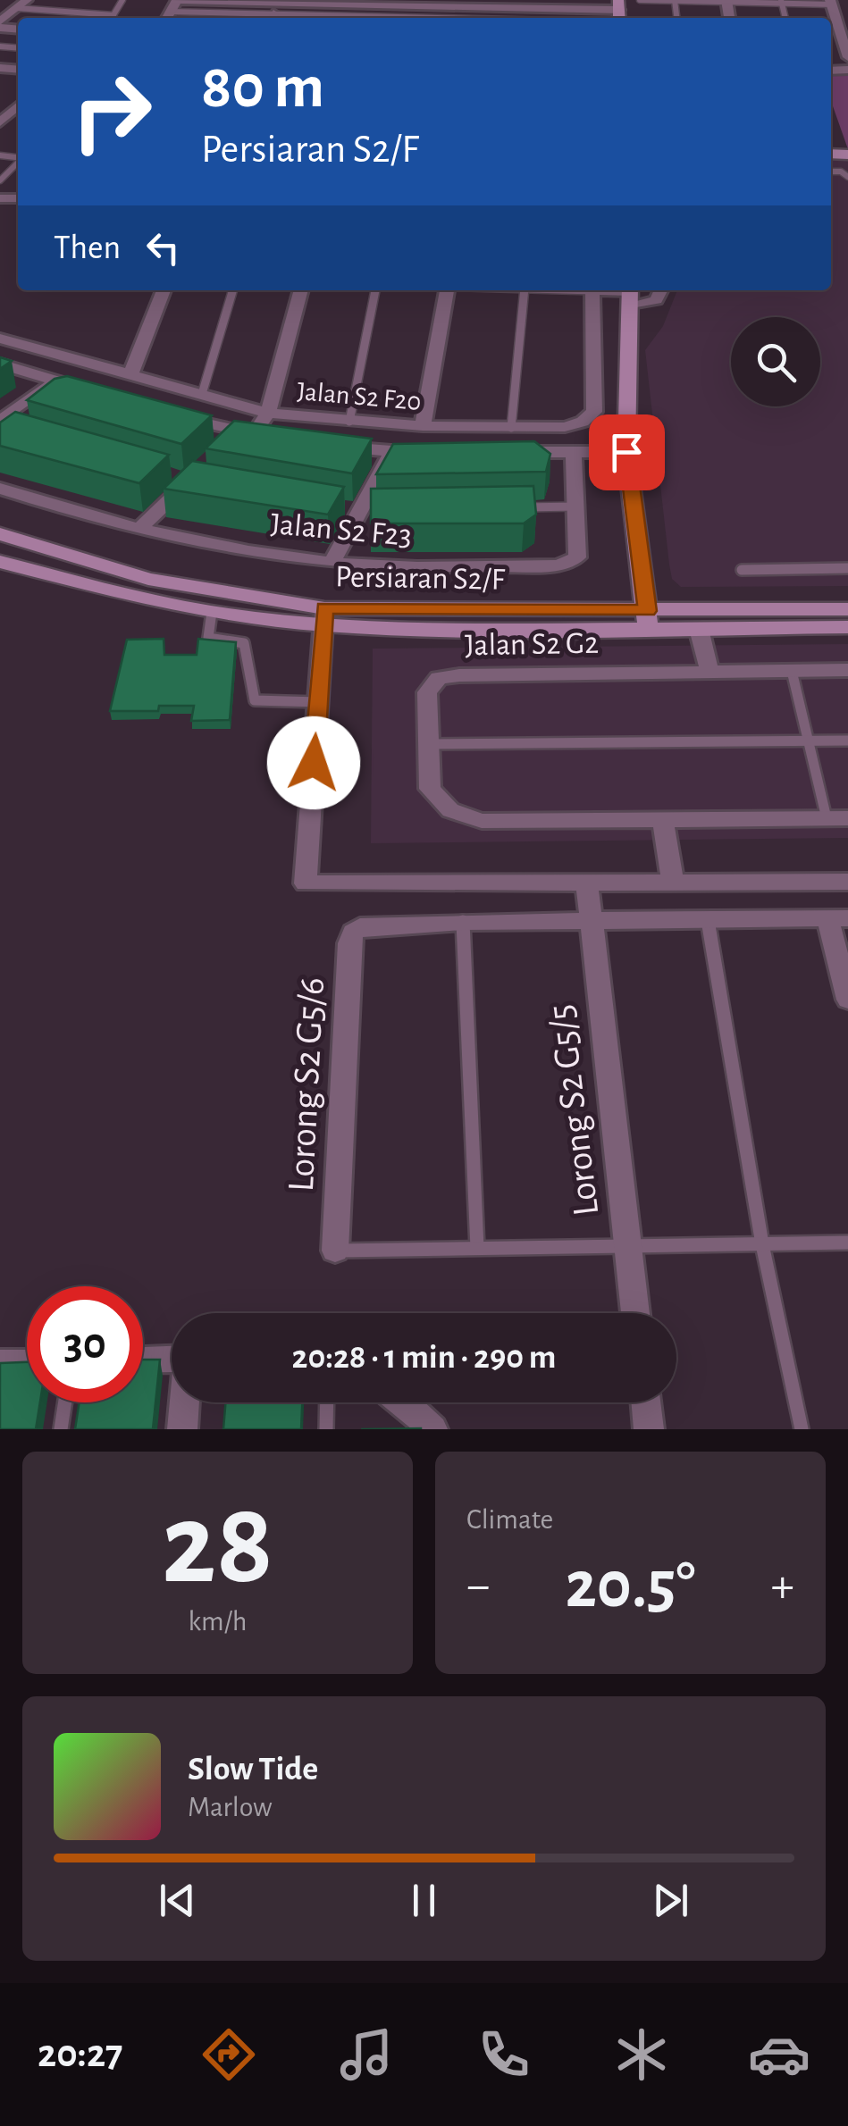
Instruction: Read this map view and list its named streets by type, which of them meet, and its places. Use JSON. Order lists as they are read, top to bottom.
{
  "streets": {
    "main road": ["Persiaran S2/F"],
    "street": [
      "Jalan S2 F20",
      "Jalan S2 F23",
      "Jalan S2 G2",
      "Lorong S2 G5/6",
      "Lorong S2 G5/5"
    ]
  },
  "page": {
    "turn": ["80 m", "Persiaran S2/F"],
    "then": "Then",
    "limit": "30",
    "trip": "20:28 · 1 min · 290 m",
    "tile": [
      ["28", "km/h"],
      "Climate"
    ],
    "heat": ["−", "20.5°", "+"],
    "song": ["Slow Tide", "Marlow"],
    "tabs": "20:27"
  }
}
